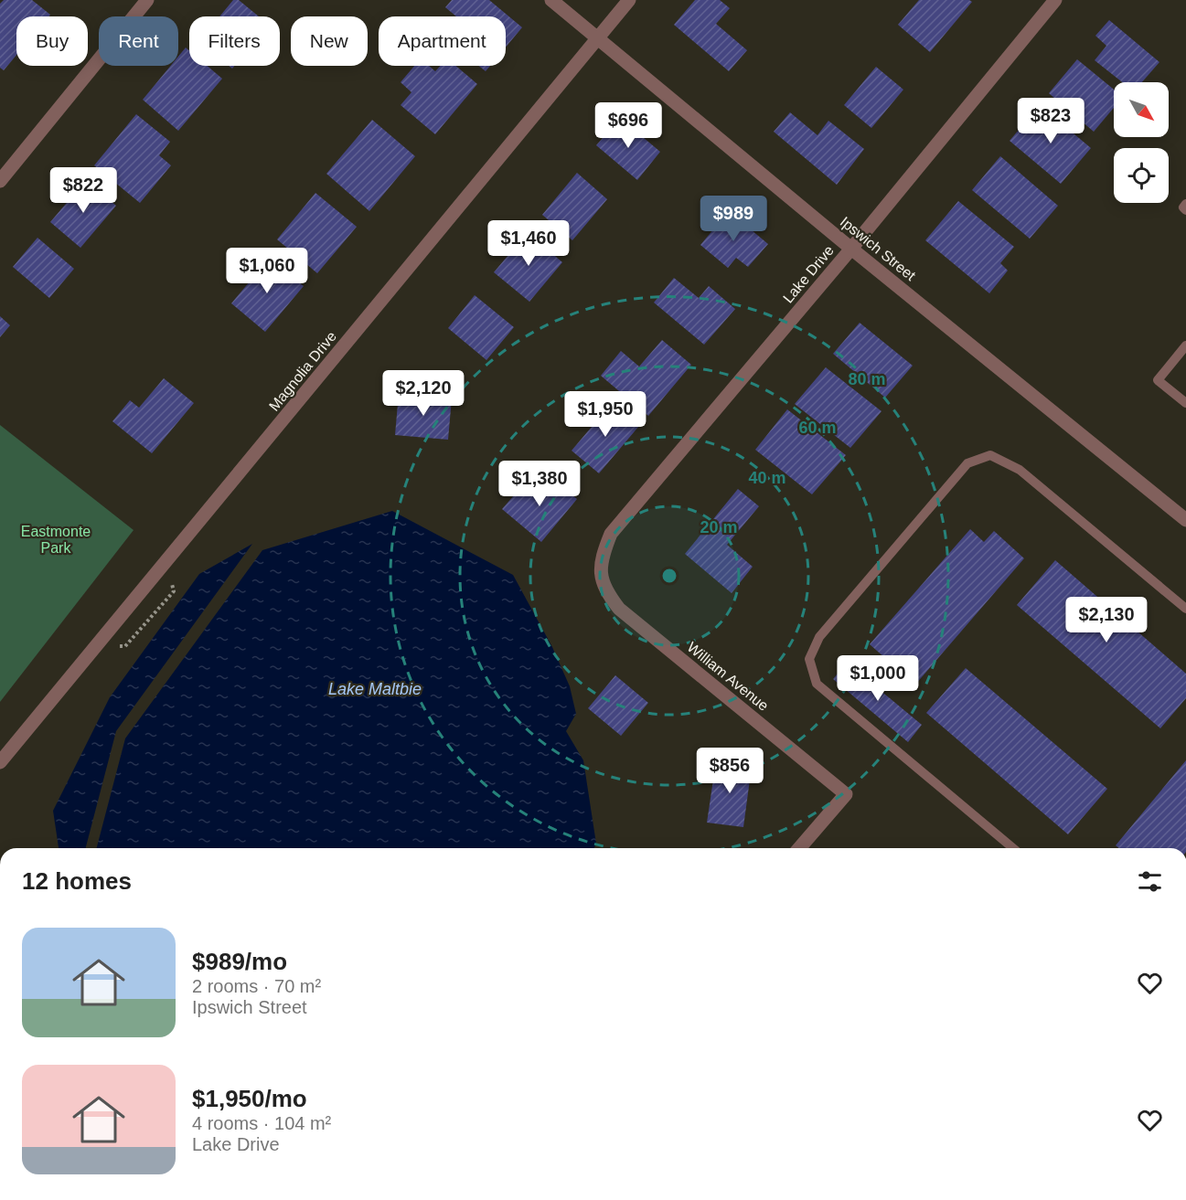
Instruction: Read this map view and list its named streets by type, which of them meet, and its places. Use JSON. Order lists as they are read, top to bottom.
{
  "streets": {
    "street": [
      "Ipswich Street",
      "Lake Drive",
      "Magnolia Drive",
      "William Avenue"
    ]
  },
  "crossings": [
    ["Ipswich Street", "Lake Drive"],
    ["Ipswich Street", "Magnolia Drive"],
    ["Lake Drive", "William Avenue"]
  ],
  "water": ["Lake Maltbie"],
  "parks": ["Eastmonte Park"],
  "north": "bottom right",
  "page": {
    "chip": [
      "Buy",
      "Rent",
      "Filters",
      "New",
      "Apartment"
    ],
    "price": [
      "$823",
      "$696",
      "$822",
      "$989",
      "$1,460",
      "$1,060",
      "$2,120",
      "$1,950",
      "$1,380",
      "$2,130",
      "$1,000",
      "$856"
    ],
    "heading": "12 homes",
    "list": [
      {
        "name": "$989/mo",
        "note": "2 rooms · 70 m² · Ipswich Street"
      },
      {
        "name": "$1,950/mo",
        "note": "4 rooms · 104 m² · Lake Drive"
      }
    ]
  },
  "rings": [
    "80 m",
    "60 m",
    "40 m",
    "20 m"
  ]
}
